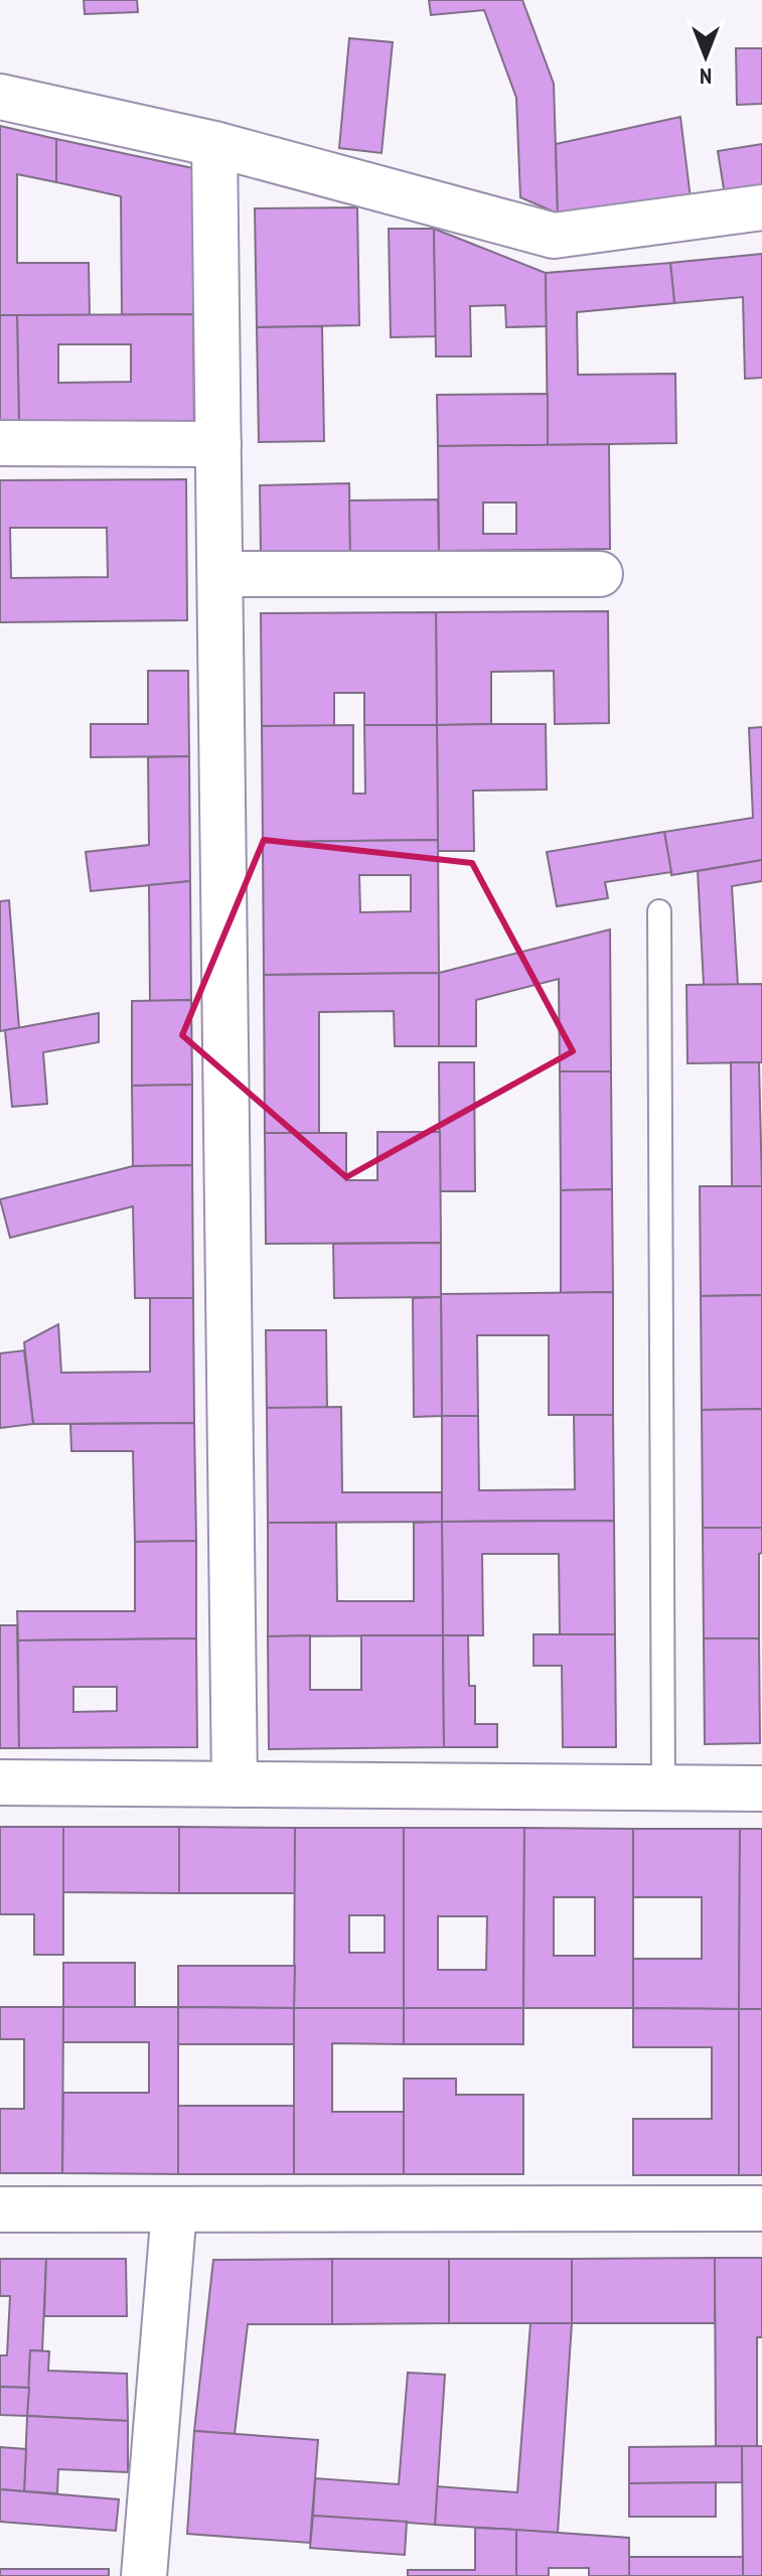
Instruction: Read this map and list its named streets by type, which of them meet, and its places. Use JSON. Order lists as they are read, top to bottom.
{
  "north": "bottom"
}
